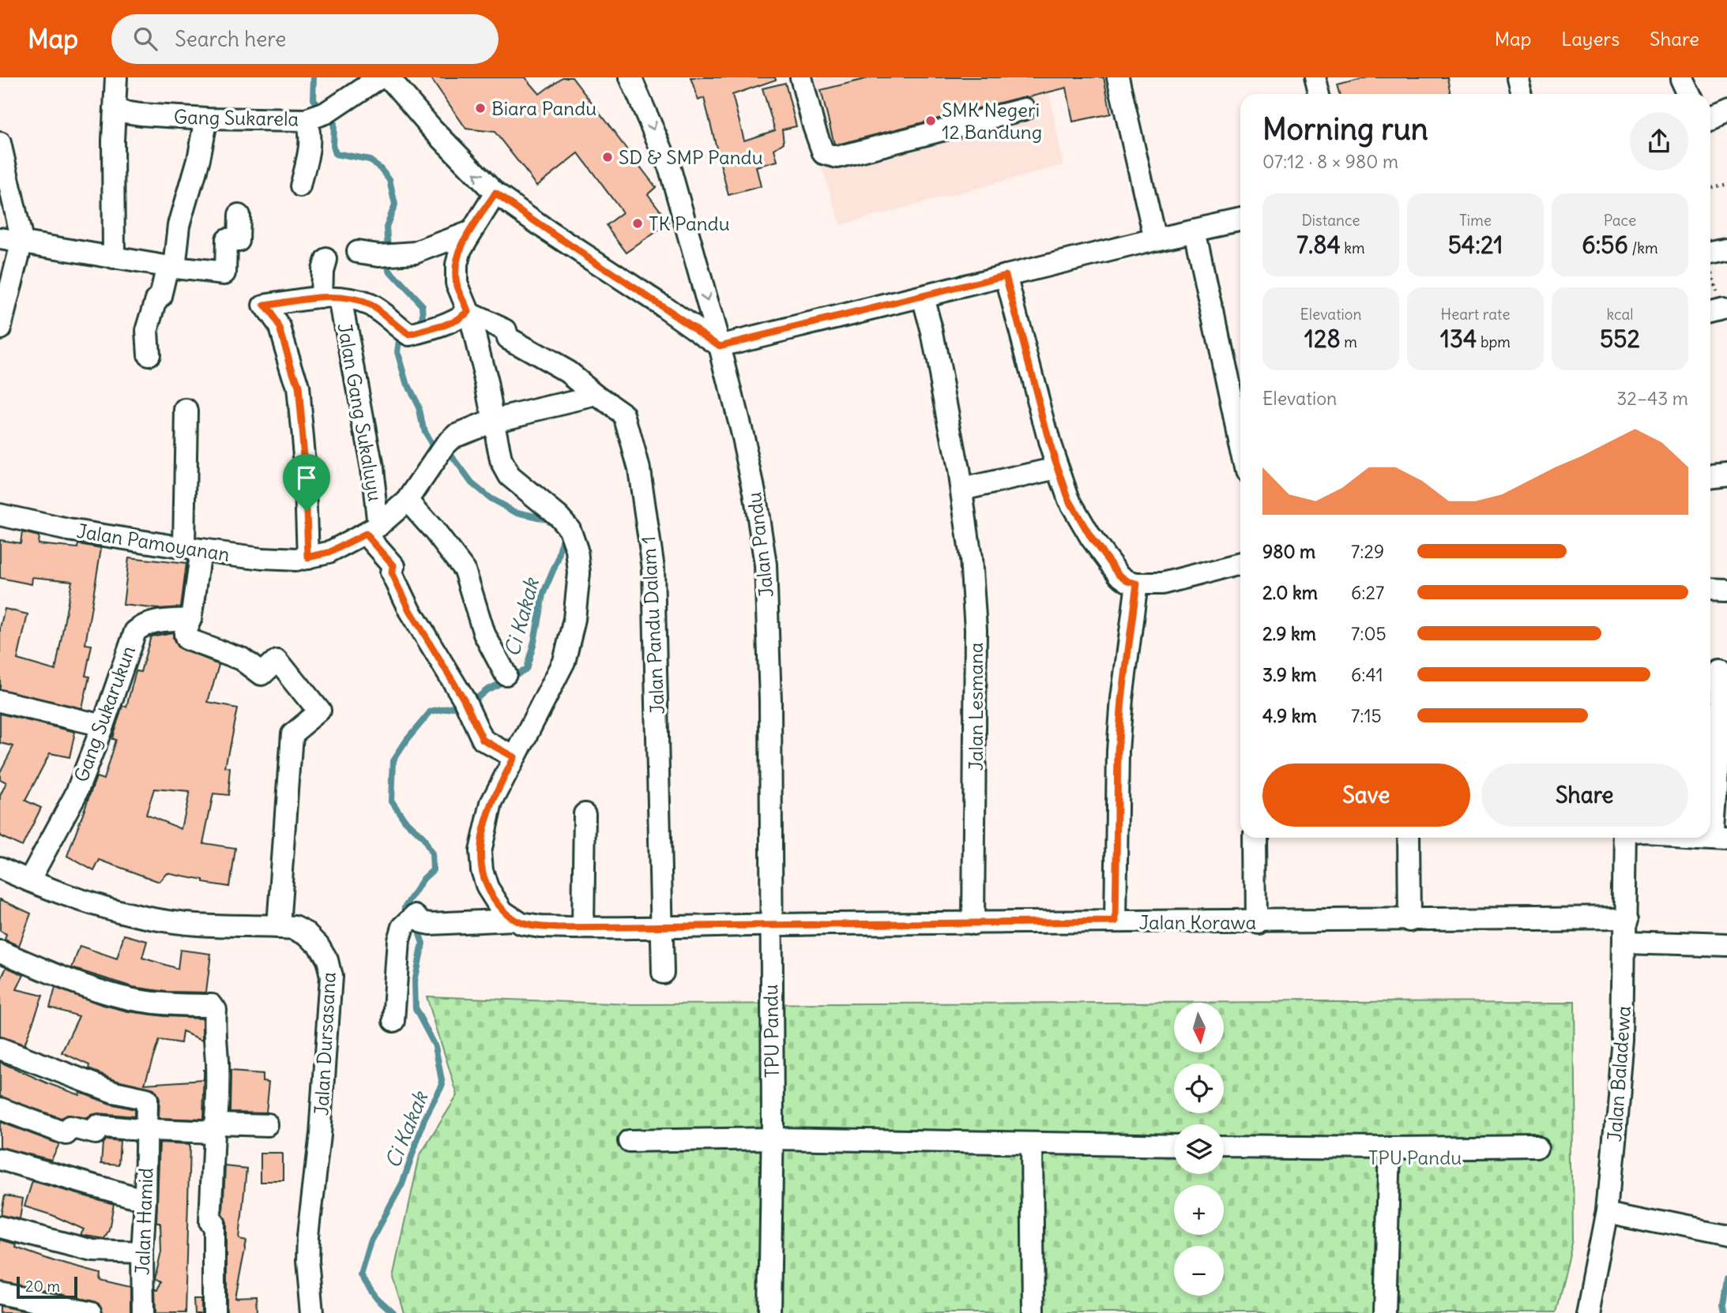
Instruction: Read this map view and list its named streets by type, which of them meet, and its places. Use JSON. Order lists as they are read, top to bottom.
{
  "streets": {
    "street": [
      "Gang Sukarela",
      "Jalan Gang Sukaluyu",
      "Jalan Pamoyanan",
      "Jalan Pandu",
      "Jalan Pandu Dalam 1",
      "Jalan Lesmana",
      "Gang Sukarukun",
      "Jalan Korawa",
      "TPU Pandu",
      "Jalan Dursasana",
      "Jalan Baladewa",
      "Jalan Hamid"
    ]
  },
  "crossings": [
    ["Jalan Gang Sukaluyu", "Jalan Pamoyanan"],
    ["Jalan Pandu", "Jalan Korawa"],
    ["Jalan Pandu", "TPU Pandu"],
    ["Jalan Lesmana", "Jalan Korawa"],
    ["Gang Sukarukun", "Jalan Dursasana"],
    ["Jalan Korawa", "TPU Pandu"],
    ["Jalan Korawa", "Jalan Baladewa"]
  ],
  "water": ["Ci Kakak"],
  "parks": ["TPU Pandu"],
  "places": [
    "Biara Pandu",
    "SMK Negeri 12 Bandung",
    "SD & SMP Pandu",
    "TK Pandu"
  ],
  "scale_bar": "20 m",
  "north": "bottom",
  "page": {
    "header": "Map",
    "search": "Search here",
    "nav": ["Map", "Layers", "Share"],
    "heading": ["Morning run", "07:12 · 8 × 980 m"],
    "stats": [
      ["Distance", "7.84 km"],
      ["Time", "54:21"],
      ["Pace", "6:56 /km"],
      ["Elevation", "128 m"],
      ["Heart rate", "134 bpm"],
      ["kcal", "552"]
    ],
    "chart": ["Elevation", "32–43 m"],
    "list": [
      {
        "name": "980 m",
        "note": "7:29"
      },
      {
        "name": "2.0 km",
        "note": "6:27"
      },
      {
        "name": "2.9 km",
        "note": "7:05"
      },
      {
        "name": "3.9 km",
        "note": "6:41"
      },
      {
        "name": "4.9 km",
        "note": "7:15"
      }
    ],
    "buttons": ["Save", "Share"],
    "map_buttons": ["+", "−"],
    "scale": "20 m"
  }
}
